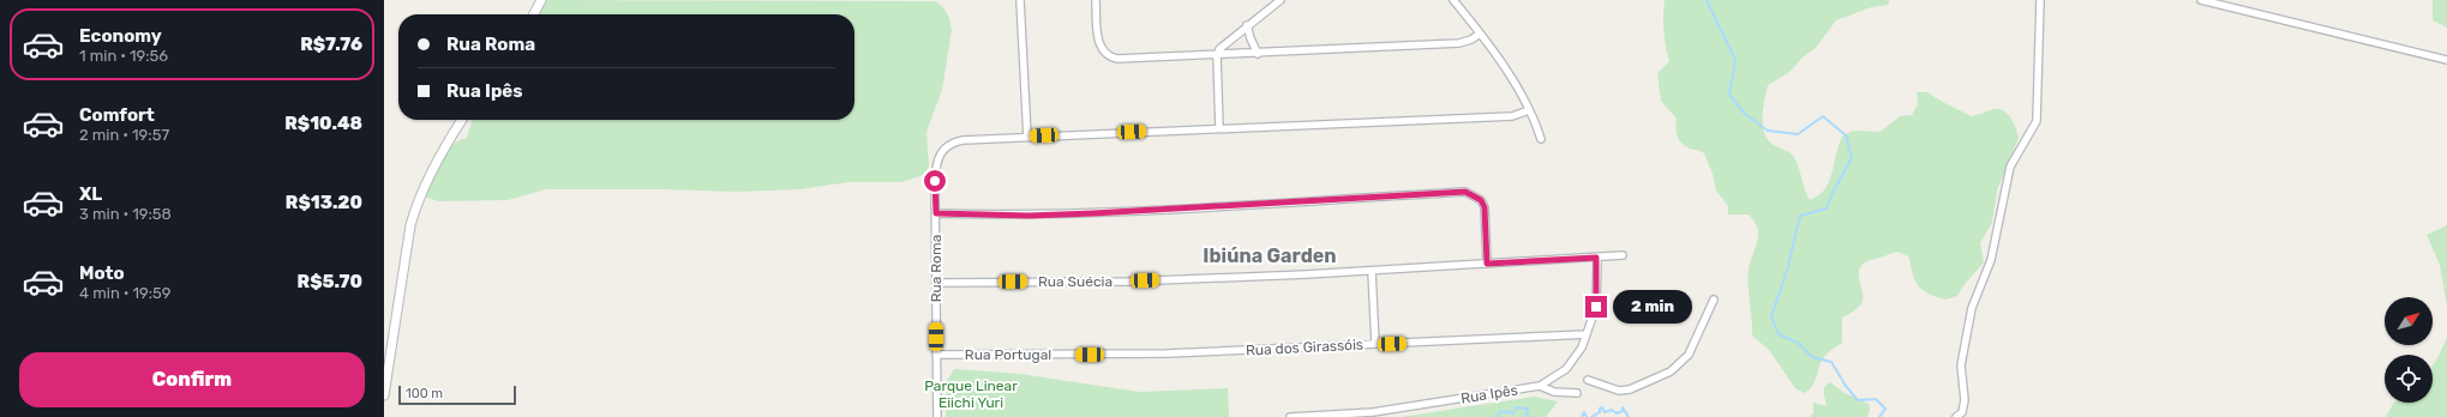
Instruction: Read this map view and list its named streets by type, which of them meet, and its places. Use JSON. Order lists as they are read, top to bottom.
{
  "streets": {
    "street": [
      "Rua Roma",
      "Rua Suécia",
      "Rua dos Girassóis",
      "Rua Portugal",
      "Rua Ipês"
    ]
  },
  "crossings": [
    ["Rua Roma", "Rua Suécia"],
    ["Rua Roma", "Rua Portugal"],
    ["Rua Suécia", "Rua Ipês"],
    ["Rua dos Girassóis", "Rua Portugal"],
    ["Rua dos Girassóis", "Rua Ipês"]
  ],
  "districts": ["Ibiúna Garden"],
  "parks": ["Parque Linear Eiichi Yuri"],
  "scale_bar": "100 m",
  "north": "top right",
  "page": {
    "list": [
      {
        "name": "Economy",
        "note": "1 min · 19:56",
        "value": "R$7.76"
      },
      {
        "name": "Comfort",
        "note": "2 min · 19:57",
        "value": "R$10.48"
      },
      {
        "name": "XL",
        "note": "3 min · 19:58",
        "value": "R$13.20"
      },
      {
        "name": "Moto",
        "note": "4 min · 19:59",
        "value": "R$5.70"
      }
    ],
    "banner": ["Rua Roma", "Rua Ipês"],
    "bubble": "2 min",
    "buttons": "Confirm",
    "scale": "100 m"
  }
}
